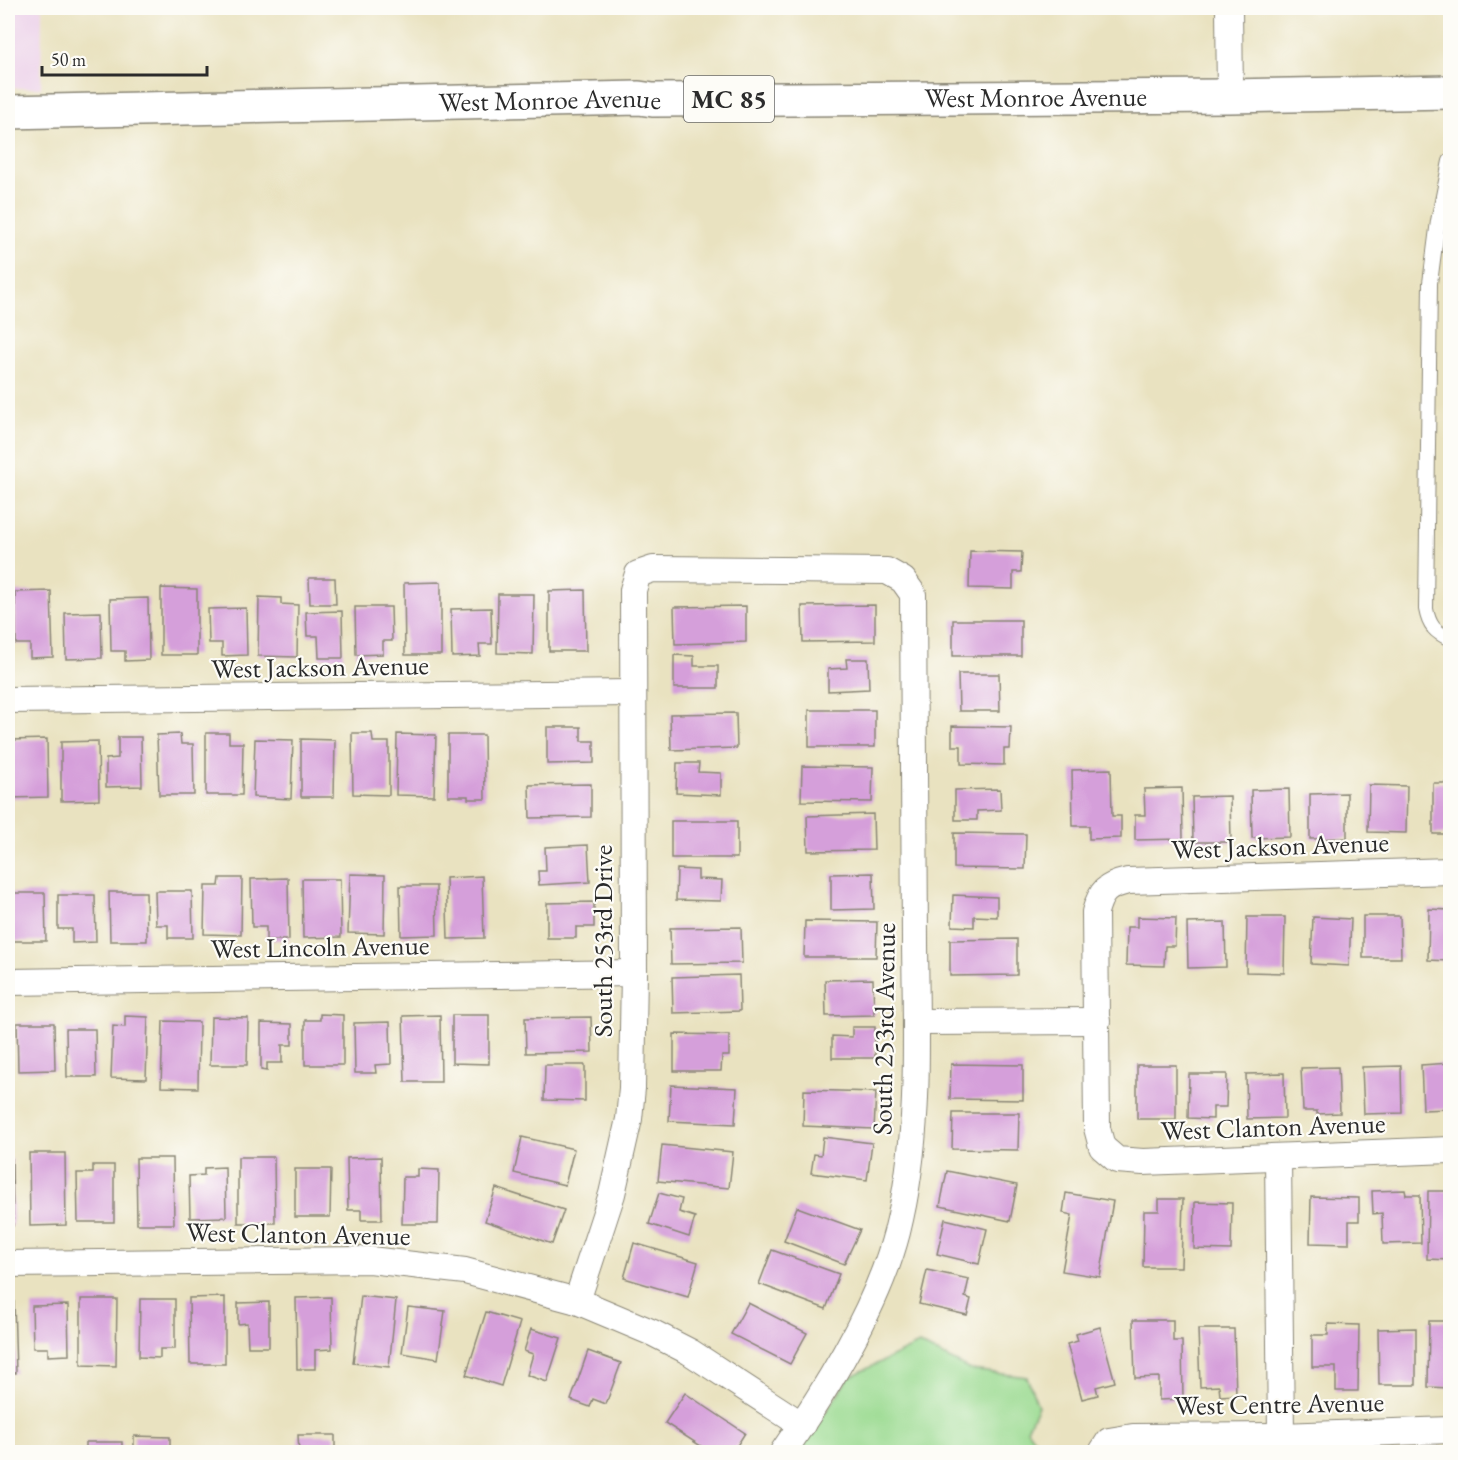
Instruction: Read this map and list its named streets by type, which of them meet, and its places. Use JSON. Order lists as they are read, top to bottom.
{
  "streets": {
    "main road": ["West Monroe Avenue", "MC 85"],
    "street": [
      "West Jackson Avenue",
      "South 253rd Drive",
      "West Lincoln Avenue",
      "South 253rd Avenue",
      "West Clanton Avenue",
      "West Centre Avenue"
    ]
  },
  "crossings": [
    ["West Jackson Avenue", "South 253rd Drive"],
    ["West Jackson Avenue", "West Clanton Avenue"],
    ["South 253rd Drive", "West Lincoln Avenue"],
    ["South 253rd Drive", "South 253rd Avenue"],
    ["South 253rd Drive", "West Clanton Avenue"],
    ["South 253rd Avenue", "West Clanton Avenue"]
  ],
  "scale_bar": "50 m"
}
